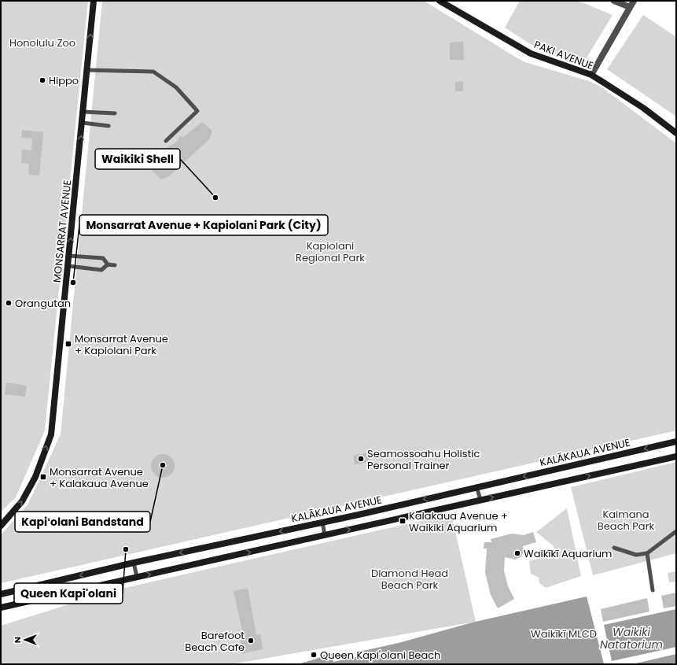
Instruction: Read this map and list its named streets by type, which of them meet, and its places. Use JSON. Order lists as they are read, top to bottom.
{
  "streets": {
    "street": ["PAKI AVENUE", "MONSARRAT AVENUE", "KALĀKAUA AVENUE"]
  },
  "one_way": ["MONSARRAT AVENUE"],
  "water": ["Waikiki Natatorium"],
  "parks": [
    "Honolulu Zoo",
    "Kapiolani Regional Park",
    "Kaimana Beach Park",
    "Diamond Head Beach Park",
    "Waikīkī MLCD"
  ],
  "places": {
    "other": [
      "Hippo",
      "Waikiki Shell",
      "Monsarrat Avenue + Kapiolani Park (City)",
      "Orangutan",
      "Seamossoahu Holistic Personal Trainer",
      "Kapiʻolani Bandstand",
      "Queen Kapi'olani",
      "Waikīkī Aquarium",
      "Barefoot Beach Cafe",
      "Queen Kapi'olani Beach"
    ],
    "transit": ["Monsarrat Avenue + Kapiolani Park", "Monsarrat Avenue + Kalakaua Avenue", "Kalakaua Avenue + Waikiki Aquarium"]
  },
  "north": "left"
}
